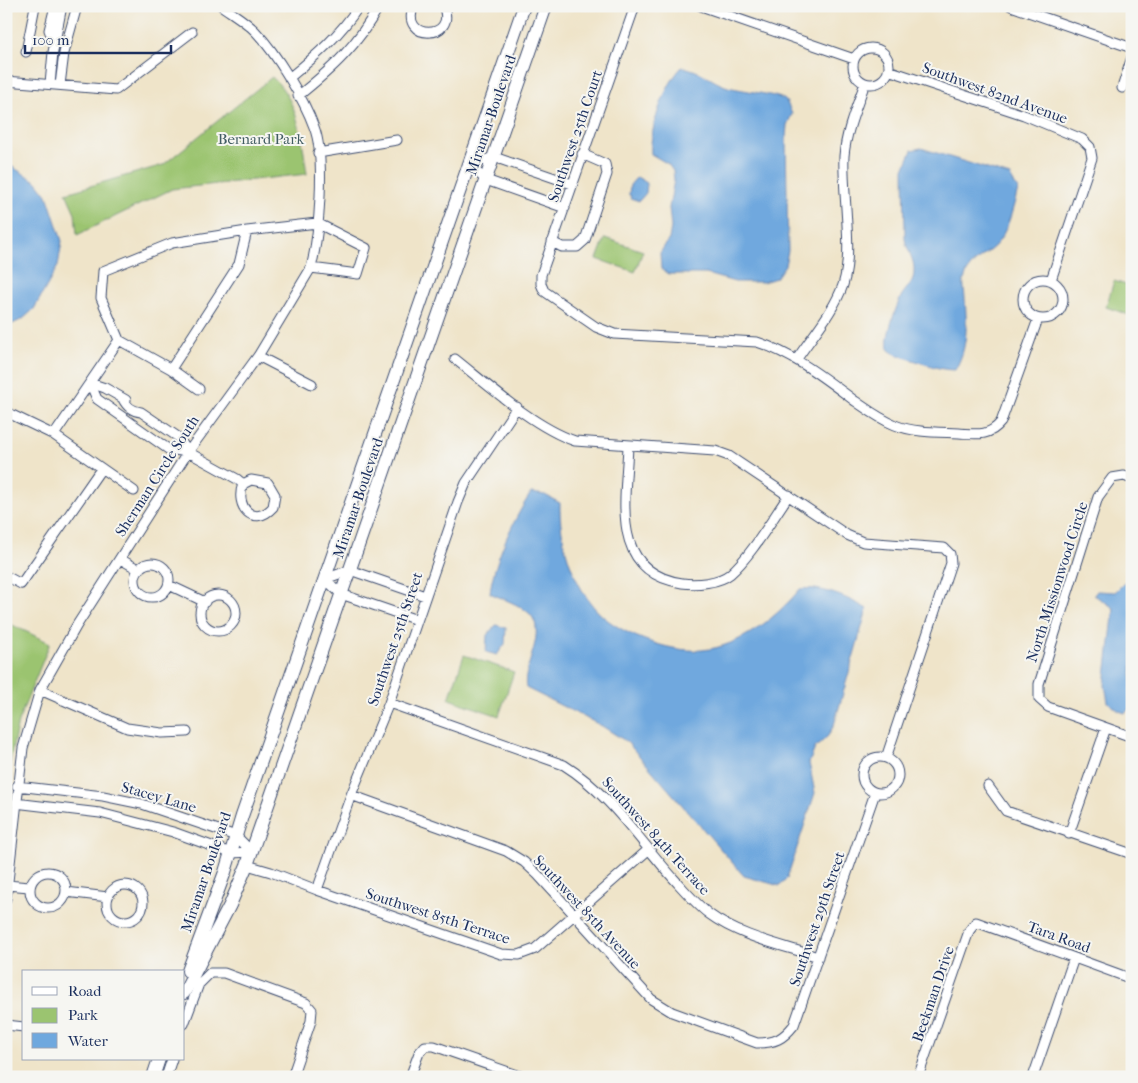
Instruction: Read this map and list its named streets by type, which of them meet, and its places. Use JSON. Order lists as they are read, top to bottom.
{
  "streets": {
    "street": [
      "Southwest 82nd Avenue",
      "Miramar Boulevard",
      "Southwest 25th Court",
      "Sherman Circle South",
      "North Missionwood Circle",
      "Southwest 25th Street",
      "Stacey Lane",
      "Southwest 84th Terrace",
      "Southwest 85th Avenue",
      "Southwest 85th Terrace",
      "Southwest 29th Street",
      "Tara Road",
      "Beekman Drive"
    ]
  },
  "crossings": [
    ["Miramar Boulevard", "Stacey Lane"],
    ["Miramar Boulevard", "Southwest 85th Terrace"],
    ["Sherman Circle South", "Stacey Lane"],
    ["Southwest 25th Street", "Southwest 84th Terrace"],
    ["Southwest 25th Street", "Southwest 85th Avenue"],
    ["Southwest 25th Street", "Southwest 85th Terrace"],
    ["Southwest 84th Terrace", "Southwest 85th Terrace"],
    ["Southwest 84th Terrace", "Southwest 29th Street"],
    ["Southwest 85th Avenue", "Southwest 85th Terrace"],
    ["Southwest 85th Avenue", "Southwest 29th Street"],
    ["Tara Road", "Beekman Drive"]
  ],
  "parks": ["Bernard Park"],
  "legend": ["Road", "Park", "Water"],
  "scale_bar": "100 m"
}
